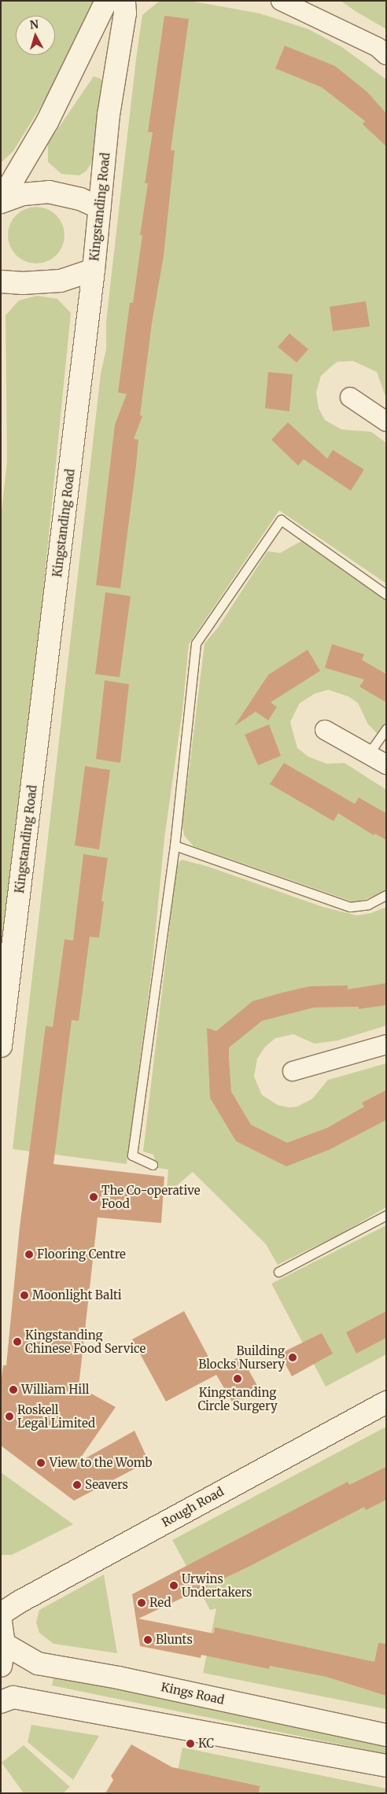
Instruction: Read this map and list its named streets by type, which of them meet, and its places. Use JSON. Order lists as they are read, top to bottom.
{
  "streets": {
    "main road": ["Kingstanding Road", "Rough Road", "Kings Road"]
  },
  "places": [
    "The Co-operative Food",
    "Flooring Centre",
    "Moonlight Balti",
    "Kingstanding Chinese Food Service",
    "Building Blocks Nursery",
    "Kingstanding Circle Surgery",
    "William Hill",
    "Roskell Legal Limited",
    "View to the Womb",
    "Seavers",
    "Urwins Undertakers",
    "Red",
    "Blunts",
    "KC"
  ],
  "north": "top"
}
